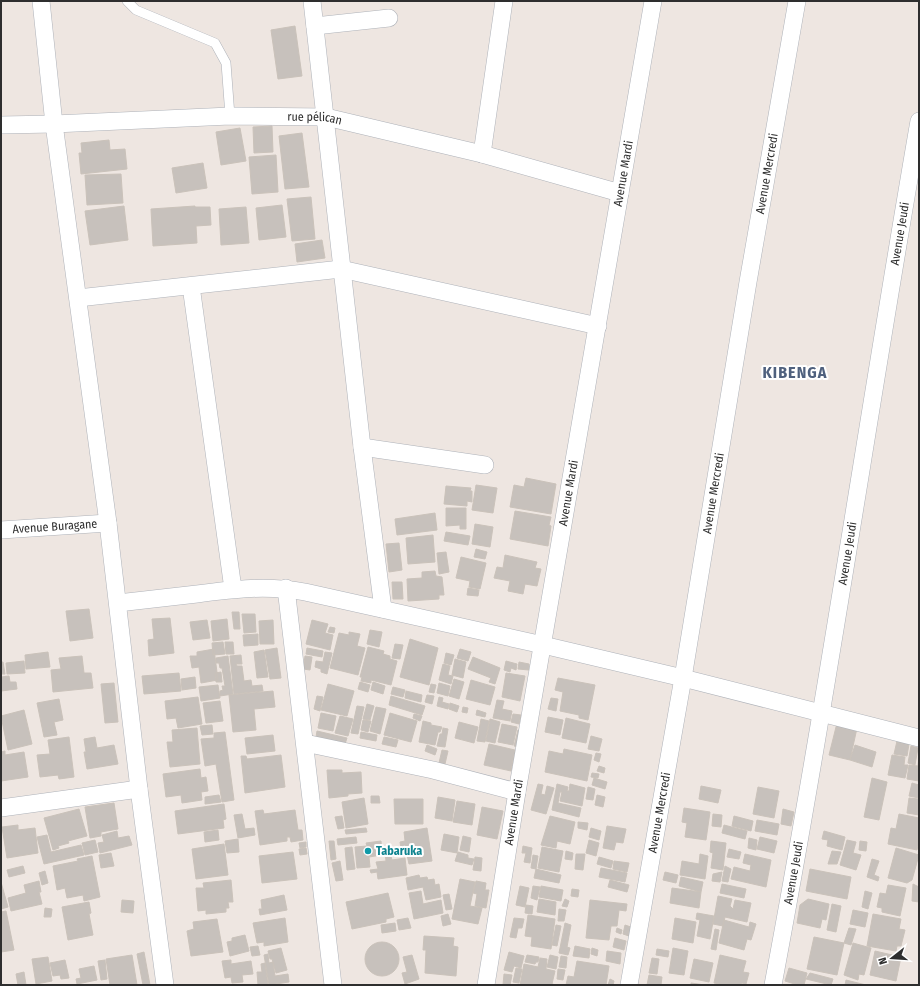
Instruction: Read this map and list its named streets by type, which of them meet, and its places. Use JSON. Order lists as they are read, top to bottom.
{
  "streets": {
    "street": [
      "rue pélican",
      "Avenue Mardi",
      "Avenue Mercredi",
      "Avenue Jeudi",
      "Avenue Buragane"
    ]
  },
  "crossings": [
    ["rue pélican", "Avenue Mardi"]
  ],
  "districts": ["KIBENGA"],
  "places": ["Tabaruka"],
  "north": "left"
}
